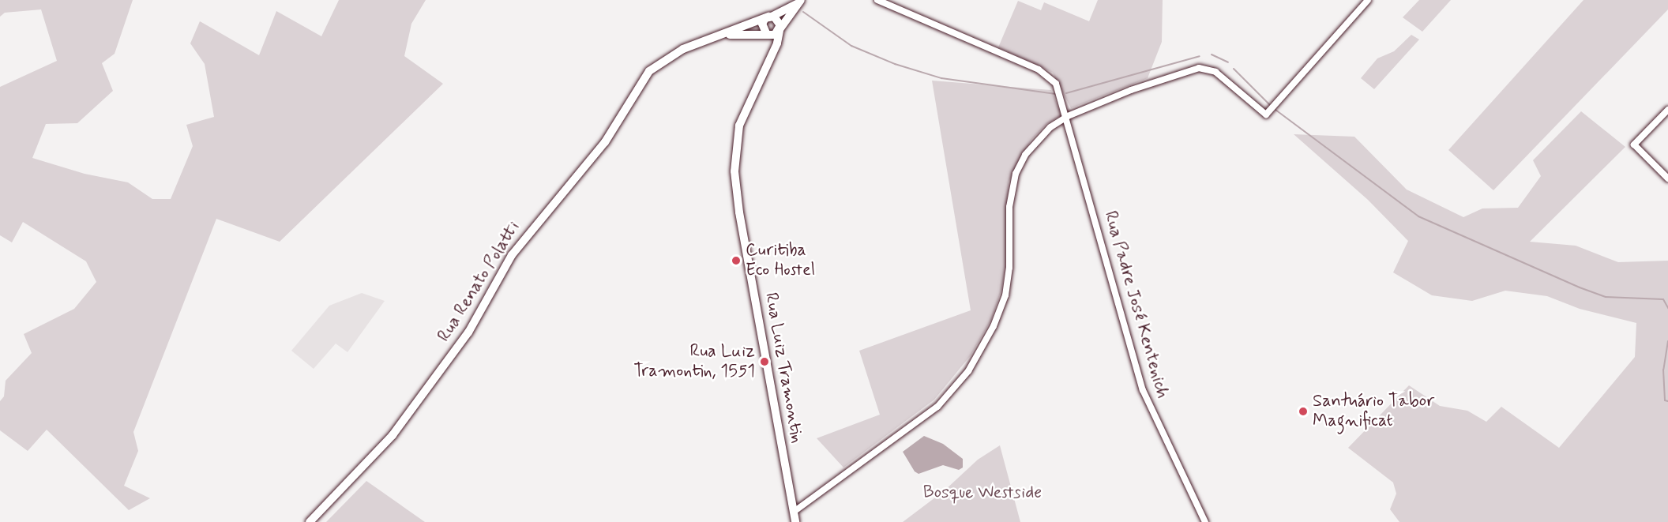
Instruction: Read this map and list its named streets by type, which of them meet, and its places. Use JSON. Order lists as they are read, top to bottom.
{
  "streets": {
    "main road": ["Rua Renato Polatti", "Rua Luiz Tramontin"],
    "street": ["Rua Padre José Kentenich"]
  },
  "crossings": [
    ["Rua Renato Polatti", "Rua Luiz Tramontin"]
  ],
  "parks": ["Bosque Westside"],
  "places": ["Curitiba Eco Hostel", "Rua Luiz Tramontin, 1551", "Santuário Tabor Magnificat"]
}
